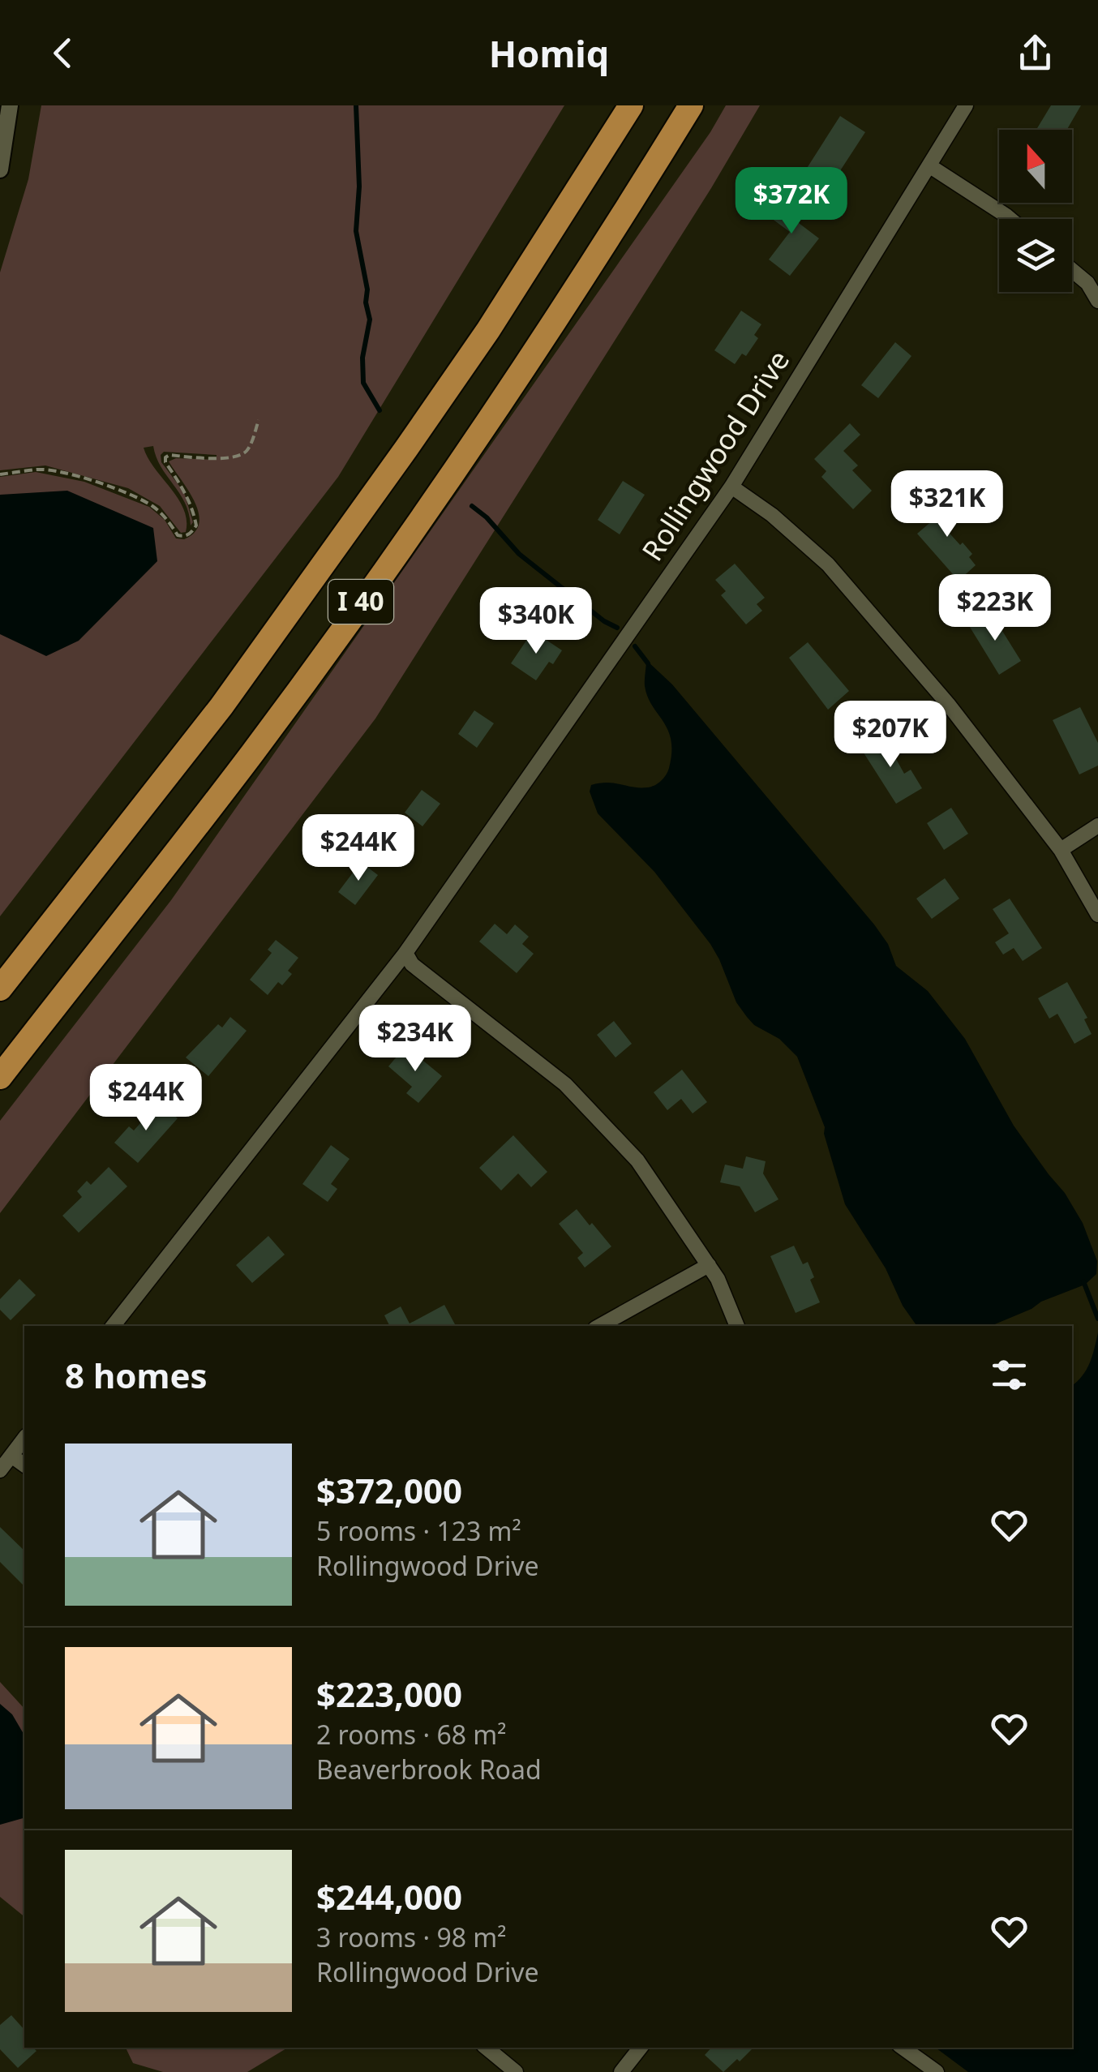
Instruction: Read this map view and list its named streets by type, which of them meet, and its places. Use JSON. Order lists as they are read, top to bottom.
{
  "streets": {
    "highway": ["I 40"],
    "street": ["Rollingwood Drive"]
  },
  "north": "top",
  "page": {
    "header": "Homiq",
    "price": [
      "$372K",
      "$321K",
      "$223K",
      "$340K",
      "$207K",
      "$244K",
      "$234K",
      "$244K"
    ],
    "heading": "8 homes",
    "list": [
      {
        "name": "$372,000",
        "note": "5 rooms · 123 m² · Rollingwood Drive"
      },
      {
        "name": "$223,000",
        "note": "2 rooms · 68 m² · Beaverbrook Road"
      },
      {
        "name": "$244,000",
        "note": "3 rooms · 98 m² · Rollingwood Drive"
      }
    ]
  }
}
